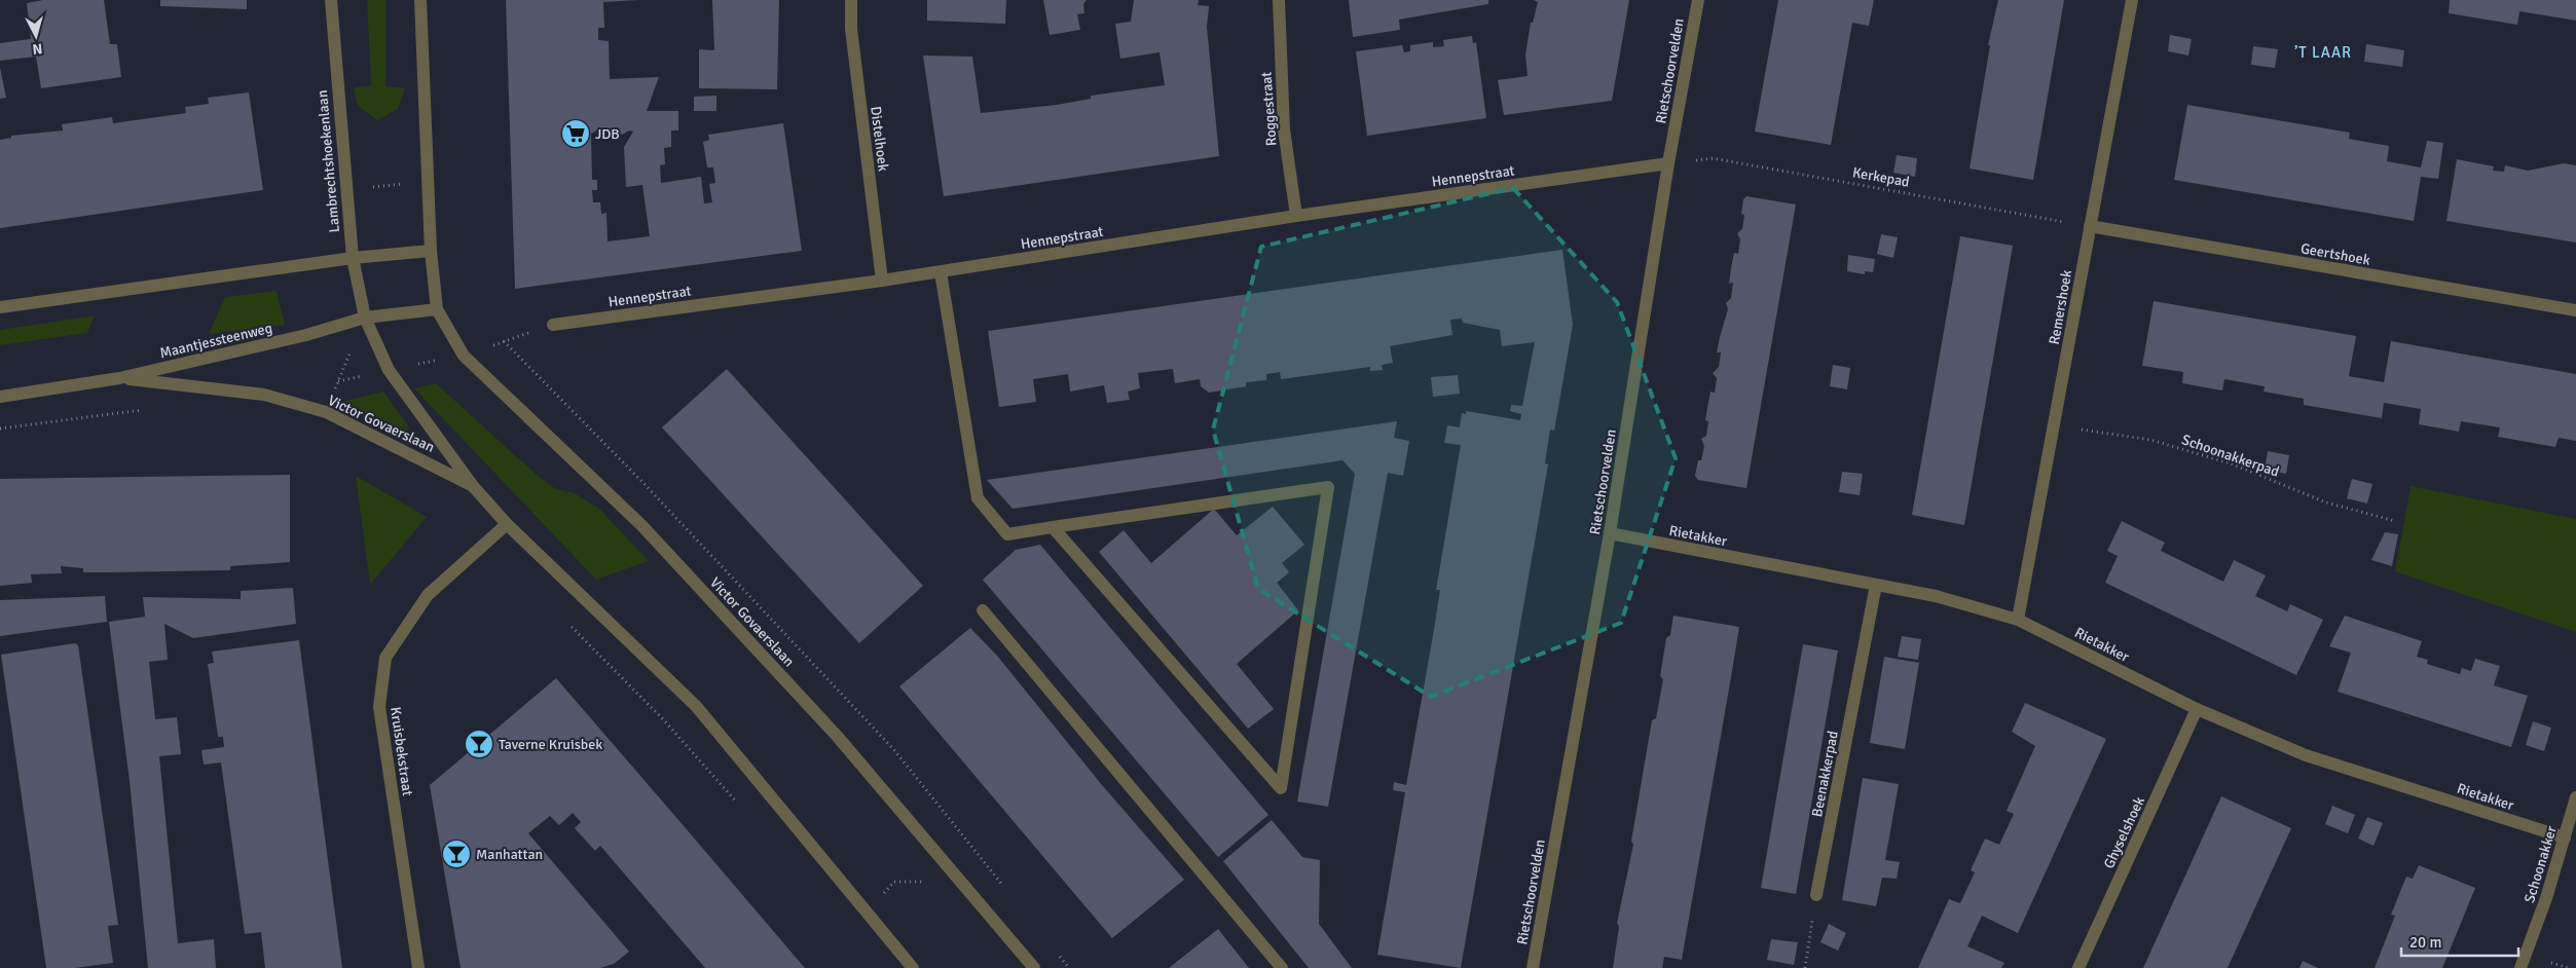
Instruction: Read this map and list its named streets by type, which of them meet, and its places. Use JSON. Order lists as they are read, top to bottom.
{
  "streets": {
    "street": [
      "Rietschoorvelden",
      "Roggestraat",
      "Distelhoek",
      "Lambrechtshoekenlaan",
      "Hennepstraat",
      "Geertshoek",
      "Remershoek",
      "Maantjessteenweg",
      "Victor Govaerslaan",
      "Rietakker",
      "Kruisbekstraat",
      "Beenakkerpad",
      "Ghyselshoek",
      "Schoonakker"
    ],
    "path": ["Kerkepad", "Schoonakkerpad"]
  },
  "crossings": [
    ["Rietschoorvelden", "Hennepstraat"],
    ["Rietschoorvelden", "Kerkepad"],
    ["Rietschoorvelden", "Rietakker"],
    ["Roggestraat", "Hennepstraat"],
    ["Distelhoek", "Hennepstraat"],
    ["Lambrechtshoekenlaan", "Maantjessteenweg"],
    ["Lambrechtshoekenlaan", "Victor Govaerslaan"],
    ["Hennepstraat", "Kerkepad"],
    ["Kerkepad", "Geertshoek"],
    ["Kerkepad", "Remershoek"],
    ["Geertshoek", "Remershoek"],
    ["Remershoek", "Schoonakkerpad"],
    ["Remershoek", "Rietakker"],
    ["Maantjessteenweg", "Victor Govaerslaan"],
    ["Victor Govaerslaan", "Kruisbekstraat"],
    ["Rietakker", "Beenakkerpad"],
    ["Rietakker", "Ghyselshoek"],
    ["Rietakker", "Schoonakker"]
  ],
  "districts": ["’T LAAR"],
  "places": {
    "supermarket": ["JDB"],
    "bar": ["Taverne Kruisbek", "Manhattan"]
  },
  "scale_bar": "20 m",
  "north": "bottom"
}
